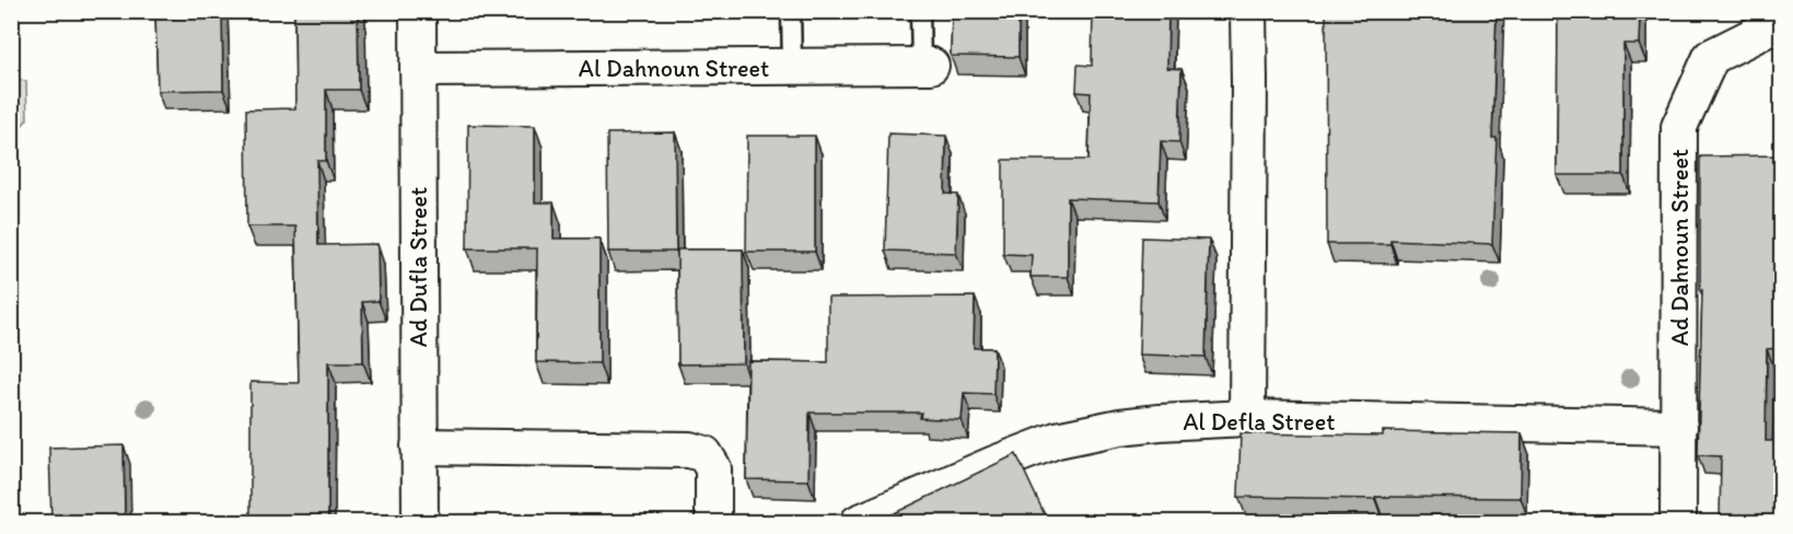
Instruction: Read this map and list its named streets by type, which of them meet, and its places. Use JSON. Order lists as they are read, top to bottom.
{
  "streets": {
    "street": [
      "Al Dahnoun Street",
      "Ad Dahnoun Street",
      "Ad Dufla Street",
      "Al Defla Street"
    ]
  },
  "crossings": [
    ["Al Dahnoun Street", "Ad Dufla Street"],
    ["Ad Dahnoun Street", "Al Defla Street"]
  ]
}
